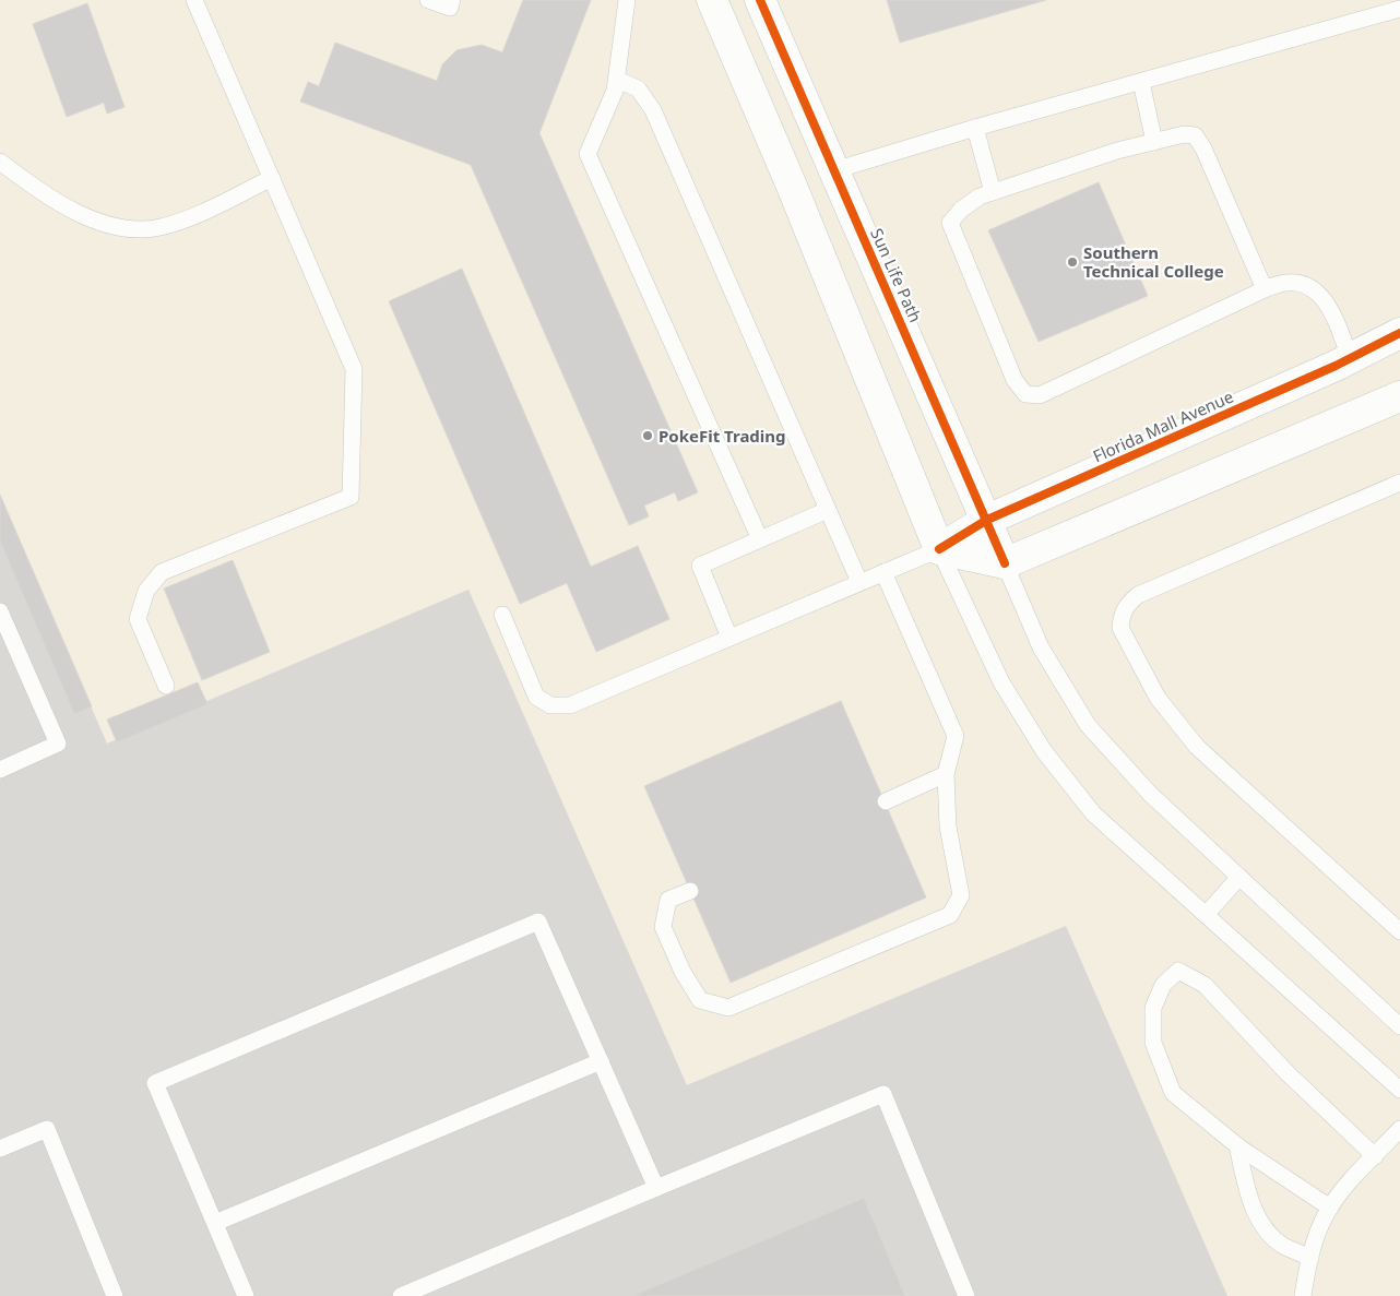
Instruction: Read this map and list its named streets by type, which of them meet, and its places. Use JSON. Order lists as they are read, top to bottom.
{
  "streets": {
    "street": ["Sun Life Path", "Florida Mall Avenue"]
  },
  "crossings": [
    ["Sun Life Path", "Florida Mall Avenue"]
  ],
  "places": ["Southern Technical College", "PokeFit Trading"]
}
